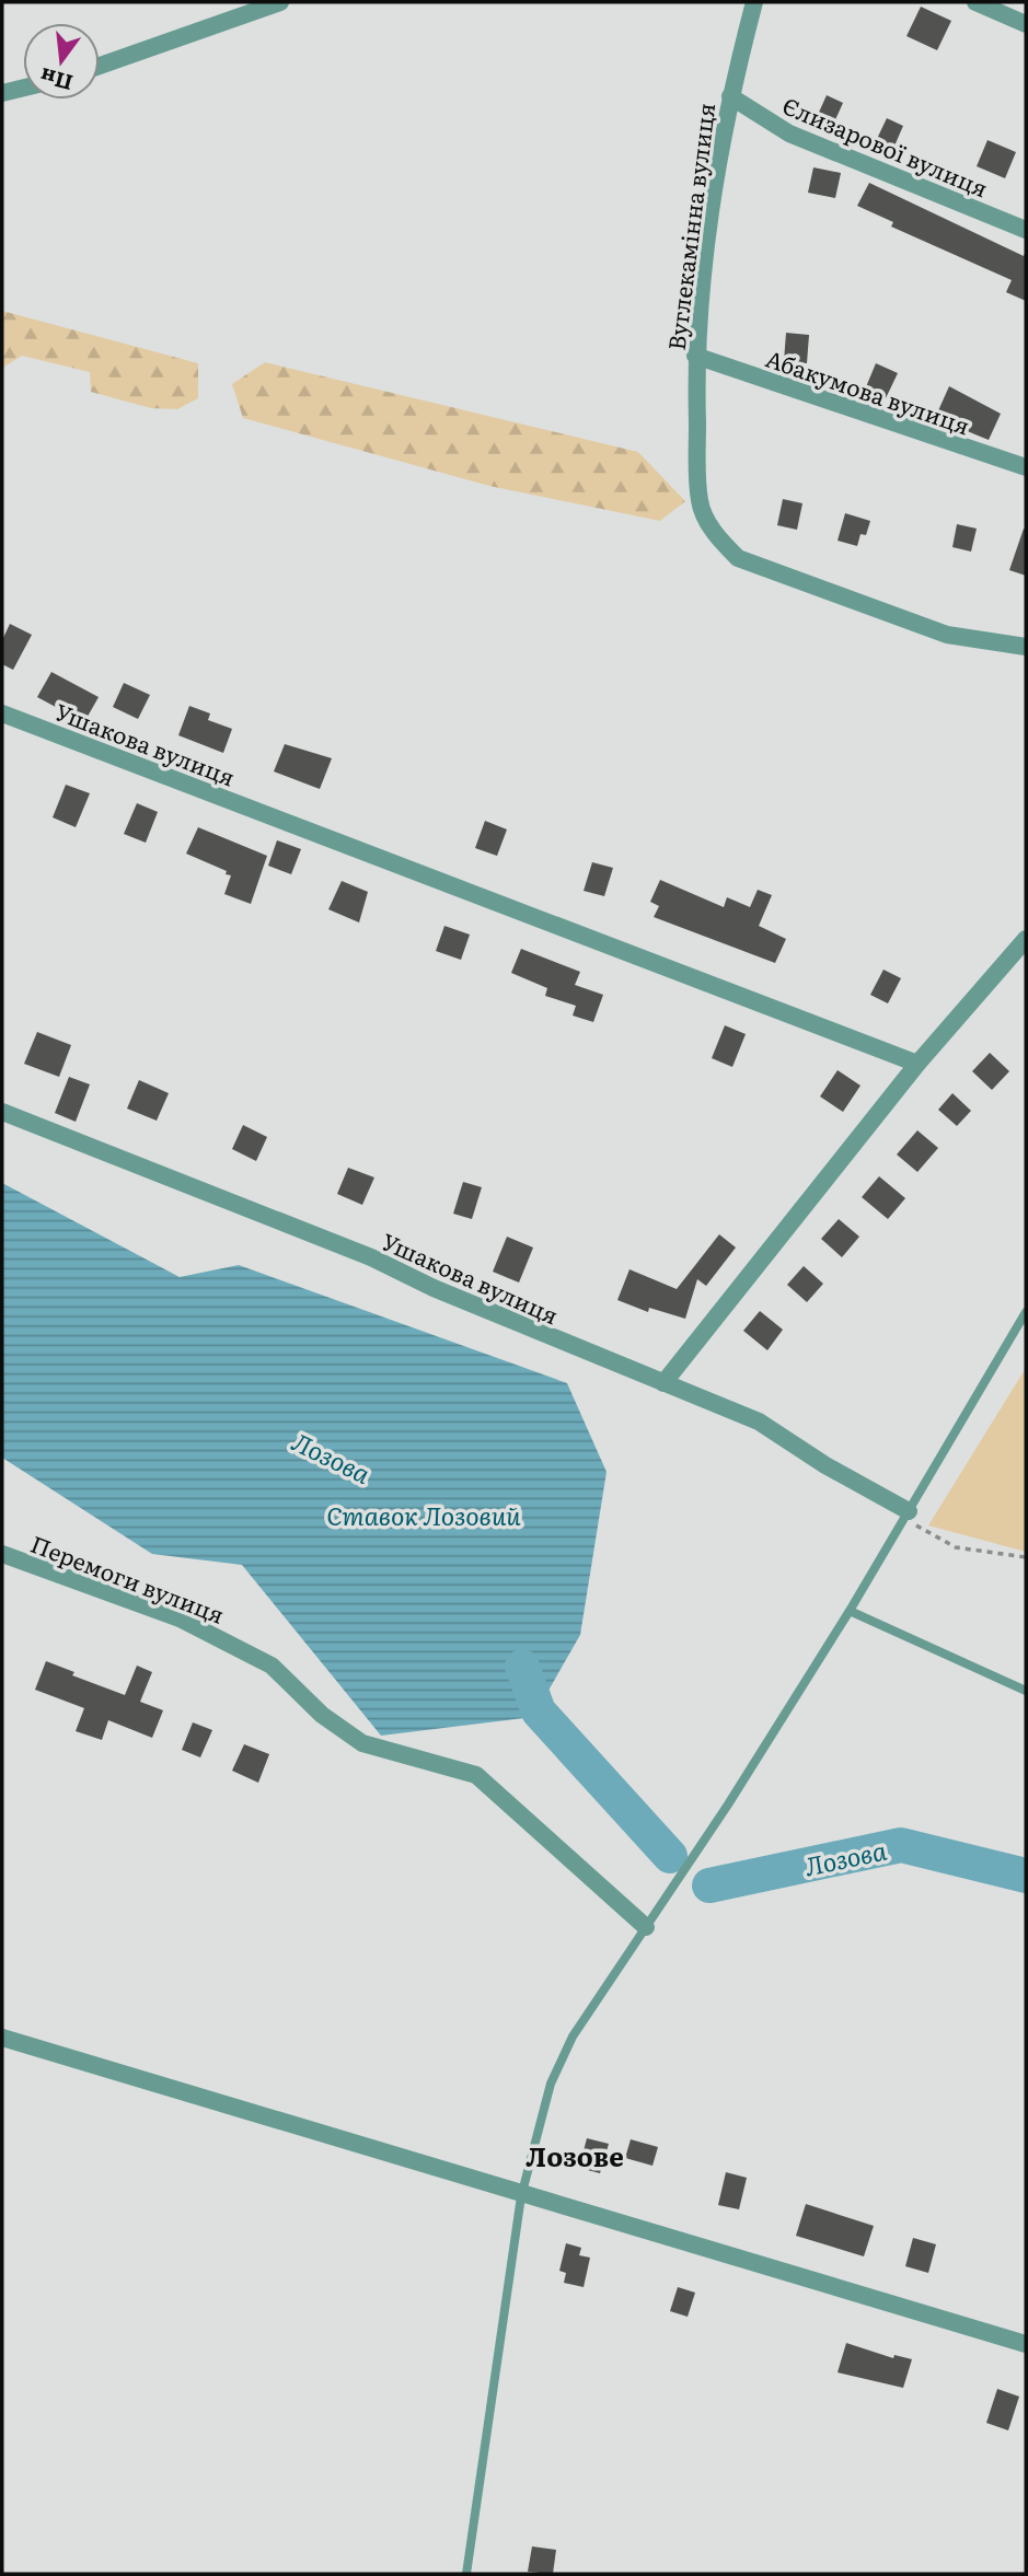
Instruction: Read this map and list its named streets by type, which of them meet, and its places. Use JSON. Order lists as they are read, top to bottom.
{
  "streets": {
    "street": [
      "Єлизарової вулиця",
      "Вуглекамінна вулиця",
      "Абакумова вулиця",
      "Ушакова вулиця",
      "Перемоги вулиця"
    ]
  },
  "crossings": [
    ["Єлизарової вулиця", "Вуглекамінна вулиця"],
    ["Вуглекамінна вулиця", "Абакумова вулиця"]
  ],
  "districts": ["Лозове"],
  "water": ["Лозова", "Ставок Лозовий"],
  "north": "bottom"
}
